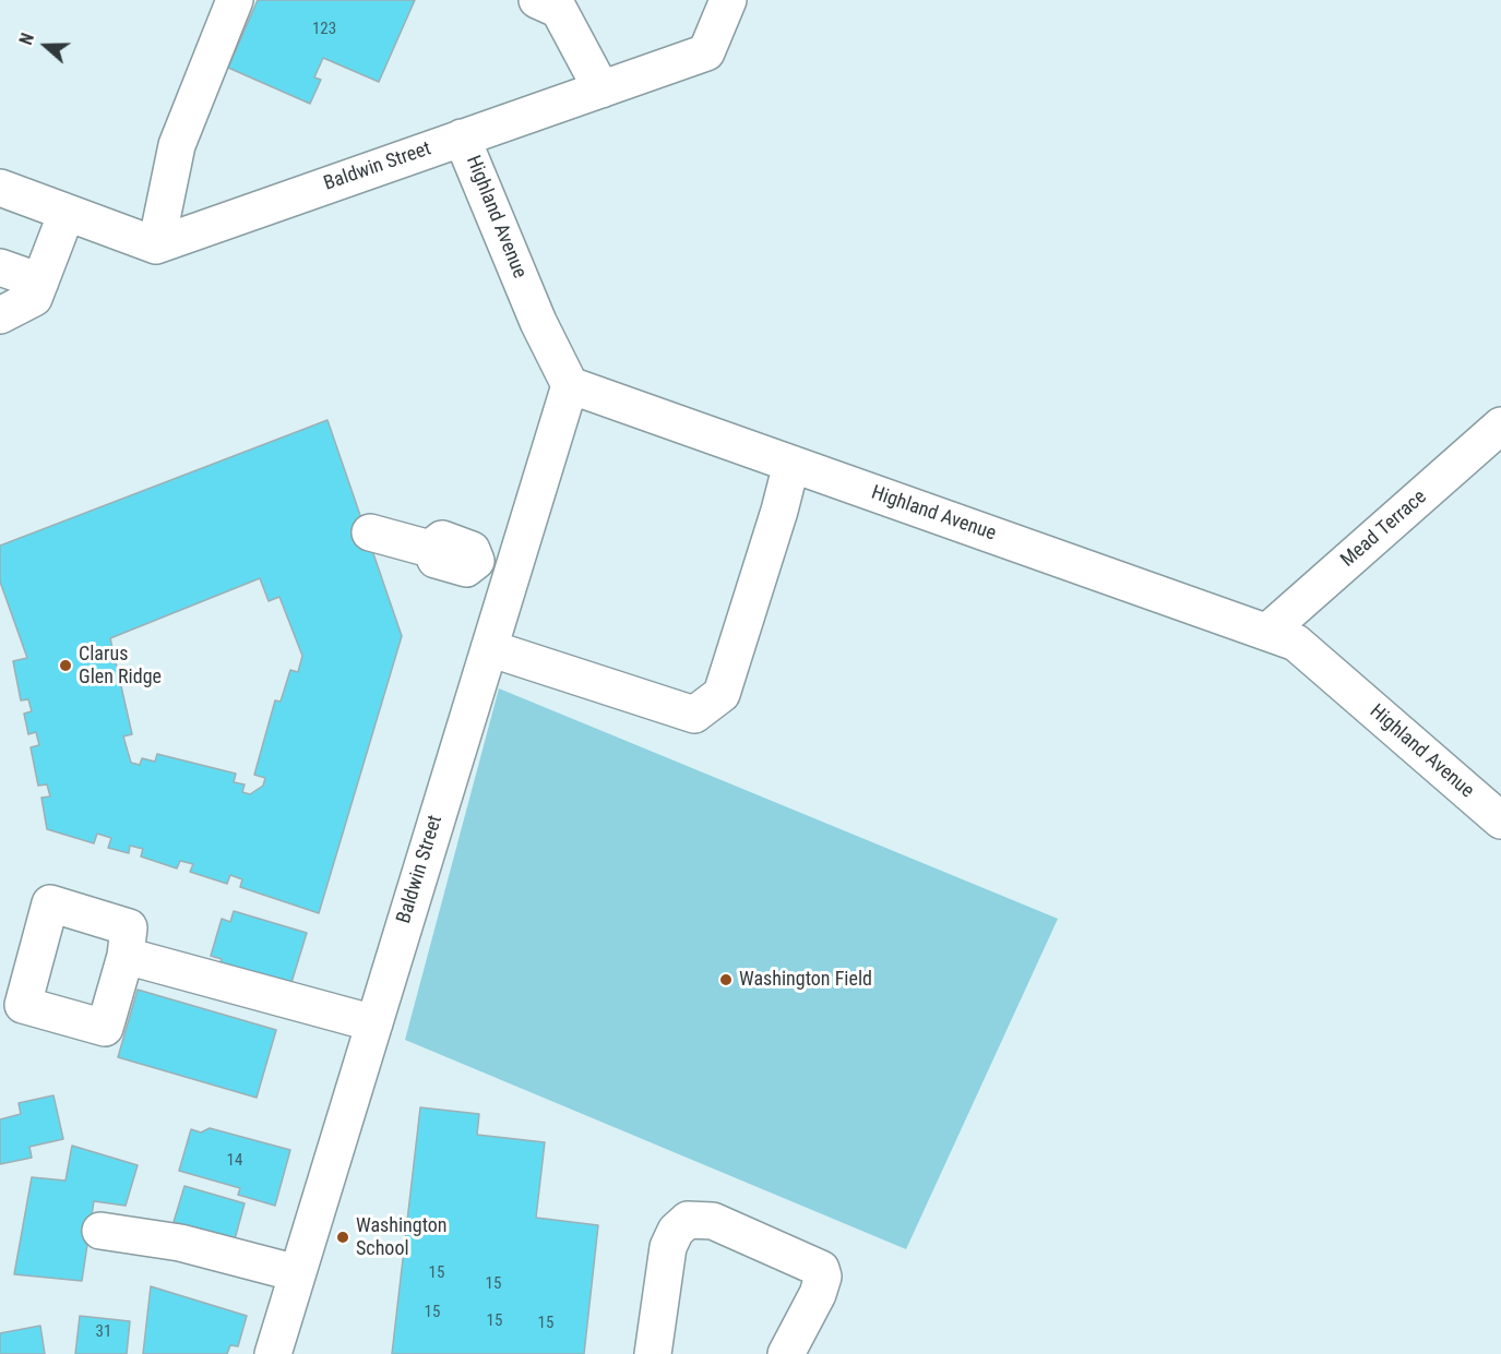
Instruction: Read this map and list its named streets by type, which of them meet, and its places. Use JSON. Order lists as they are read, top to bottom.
{
  "streets": {
    "street": ["Baldwin Street", "Highland Avenue", "Mead Terrace"]
  },
  "crossings": [
    ["Baldwin Street", "Highland Avenue"],
    ["Highland Avenue", "Mead Terrace"]
  ],
  "places": ["Clarus Glen Ridge", "Washington Field", "Washington School"],
  "house_numbers": [
    "123",
    "14",
    "15",
    "15",
    "15",
    "15",
    "15",
    "31"
  ],
  "north": "left"
}
